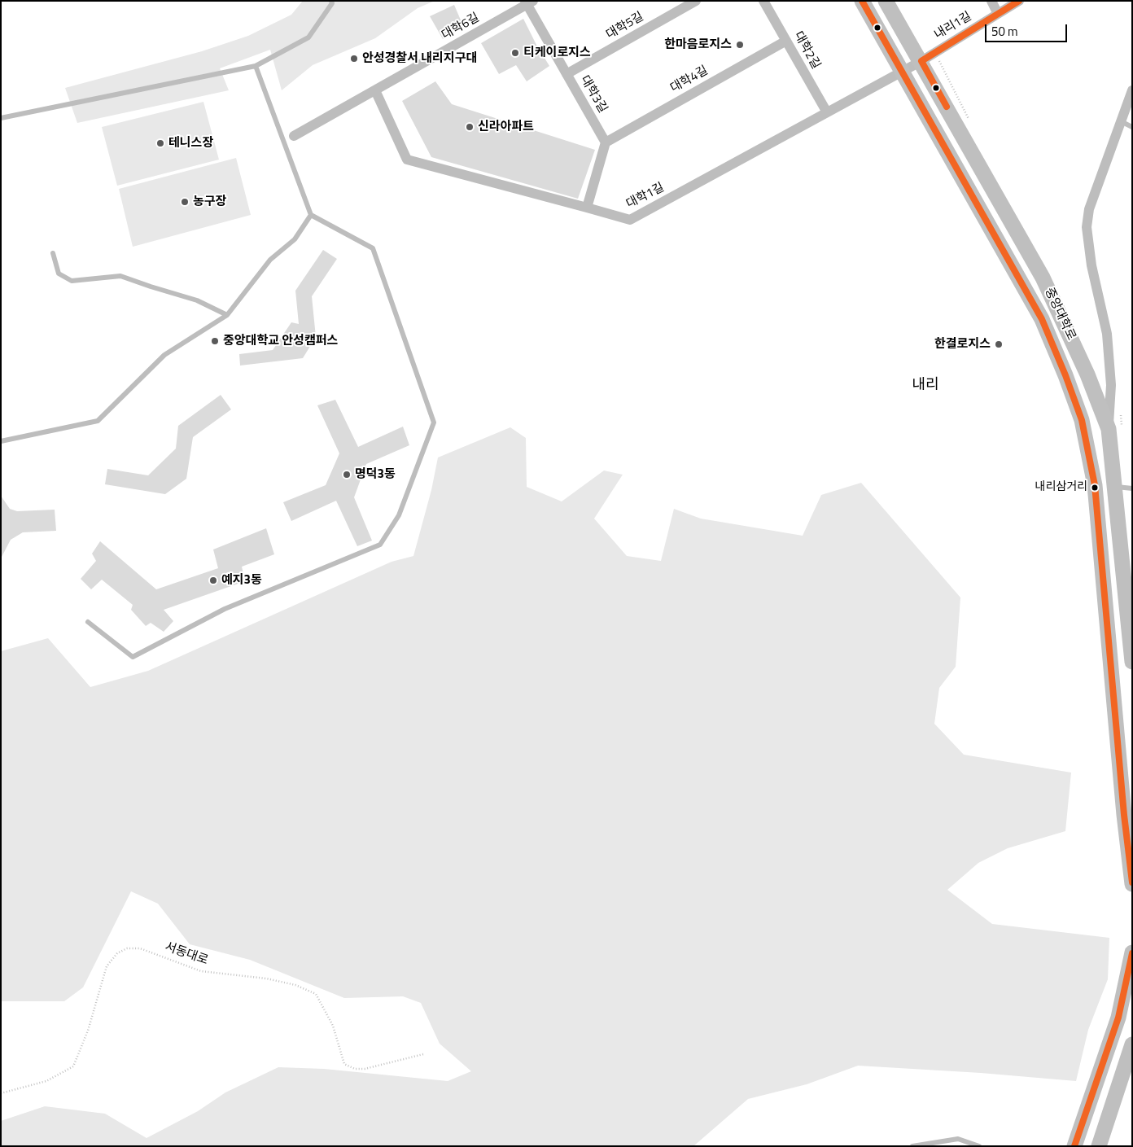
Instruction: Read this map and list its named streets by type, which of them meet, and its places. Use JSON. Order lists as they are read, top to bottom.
{
  "streets": {
    "street": [
      "대학5길",
      "내리1길",
      "대학6길",
      "대학2길",
      "대학4길",
      "대학3길",
      "대학1길",
      "중앙대학로"
    ],
    "path": ["서동대로"]
  },
  "crossings": [
    ["대학5길", "대학3길"],
    ["내리1길", "대학1길"],
    ["내리1길", "중앙대학로"],
    ["대학6길", "대학3길"],
    ["대학6길", "대학1길"],
    ["대학2길", "대학4길"],
    ["대학2길", "대학1길"],
    ["대학4길", "대학3길"],
    ["대학1길", "중앙대학로"]
  ],
  "districts": ["내리"],
  "places": [
    "한마음로지스",
    "티케이로지스",
    "안성경찰서 내리지구대",
    "신라아파트",
    "테니스장",
    "농구장",
    "중앙대학교 안성캠퍼스",
    "한결로지스",
    "명덕3동",
    "내리삼거리",
    "예지3동"
  ],
  "scale_bar": "50 m"
}
